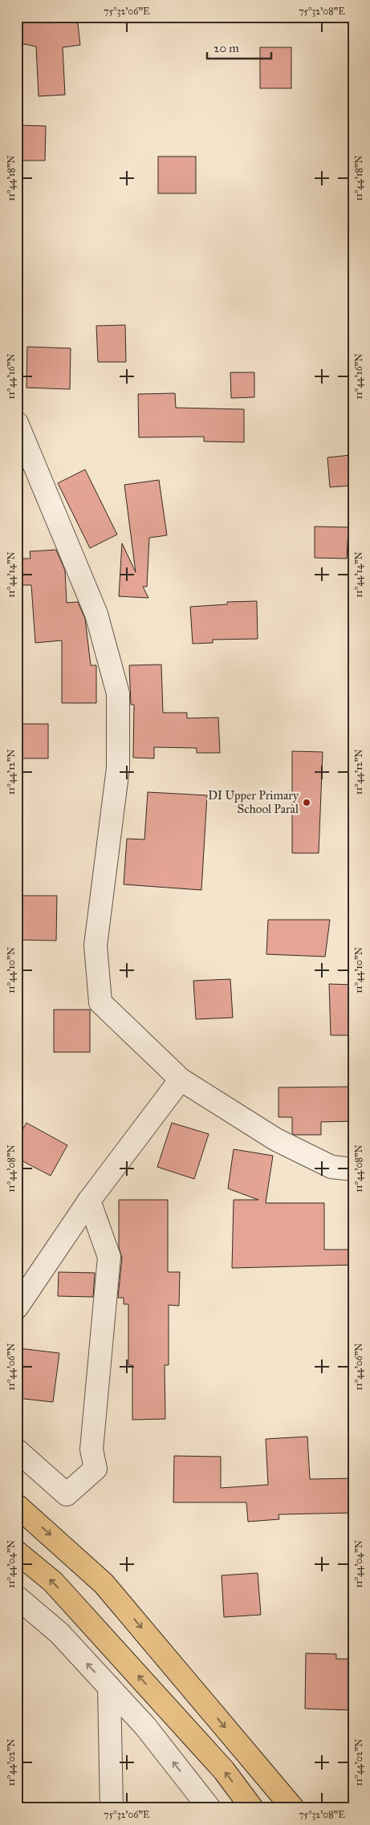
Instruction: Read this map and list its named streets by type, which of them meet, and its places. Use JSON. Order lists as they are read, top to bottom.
{
  "places": ["DI Upper Primary School Paral"],
  "scale_bar": "20 m",
  "coordinates": [
    "75°32'06\"E",
    "75°32'08\"E",
    "11°44'18\"N",
    "11°44'16\"N",
    "11°44'14\"N",
    "11°44'12\"N",
    "11°44'10\"N",
    "11°44'08\"N",
    "11°44'06\"N",
    "11°44'04\"N",
    "11°44'02\"N"
  ]
}
